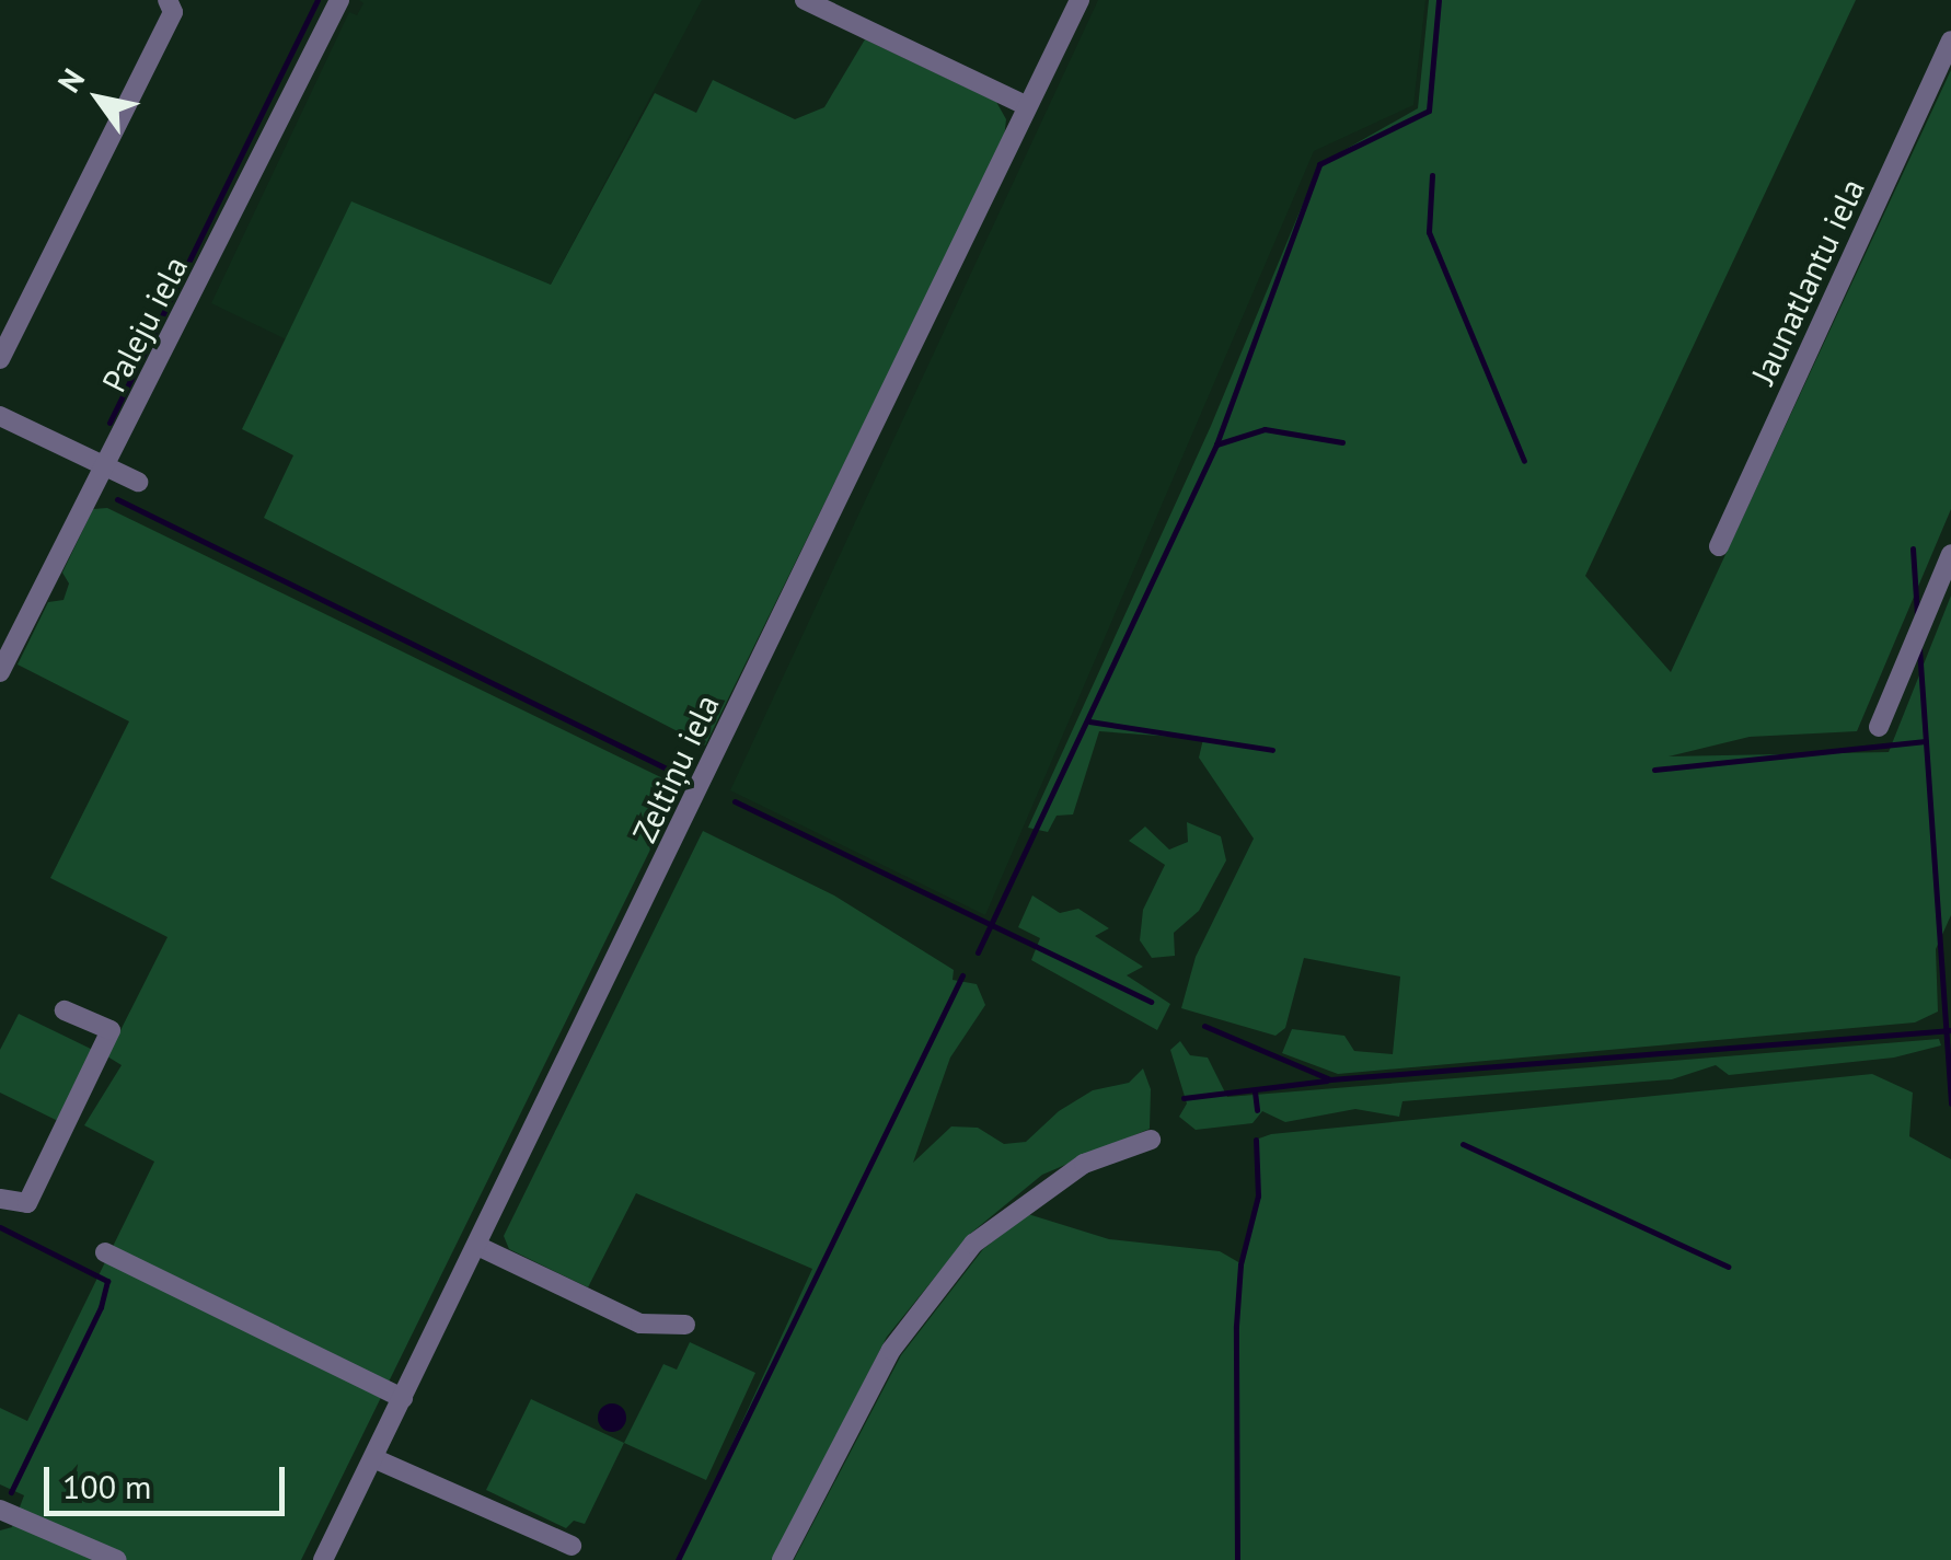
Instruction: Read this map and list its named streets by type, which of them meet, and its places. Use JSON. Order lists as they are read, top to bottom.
{
  "streets": {
    "street": ["Jaunatlantu iela", "Paleju iela", "Zeltiņu iela"]
  },
  "scale_bar": "100 m",
  "north": "top left"
}
